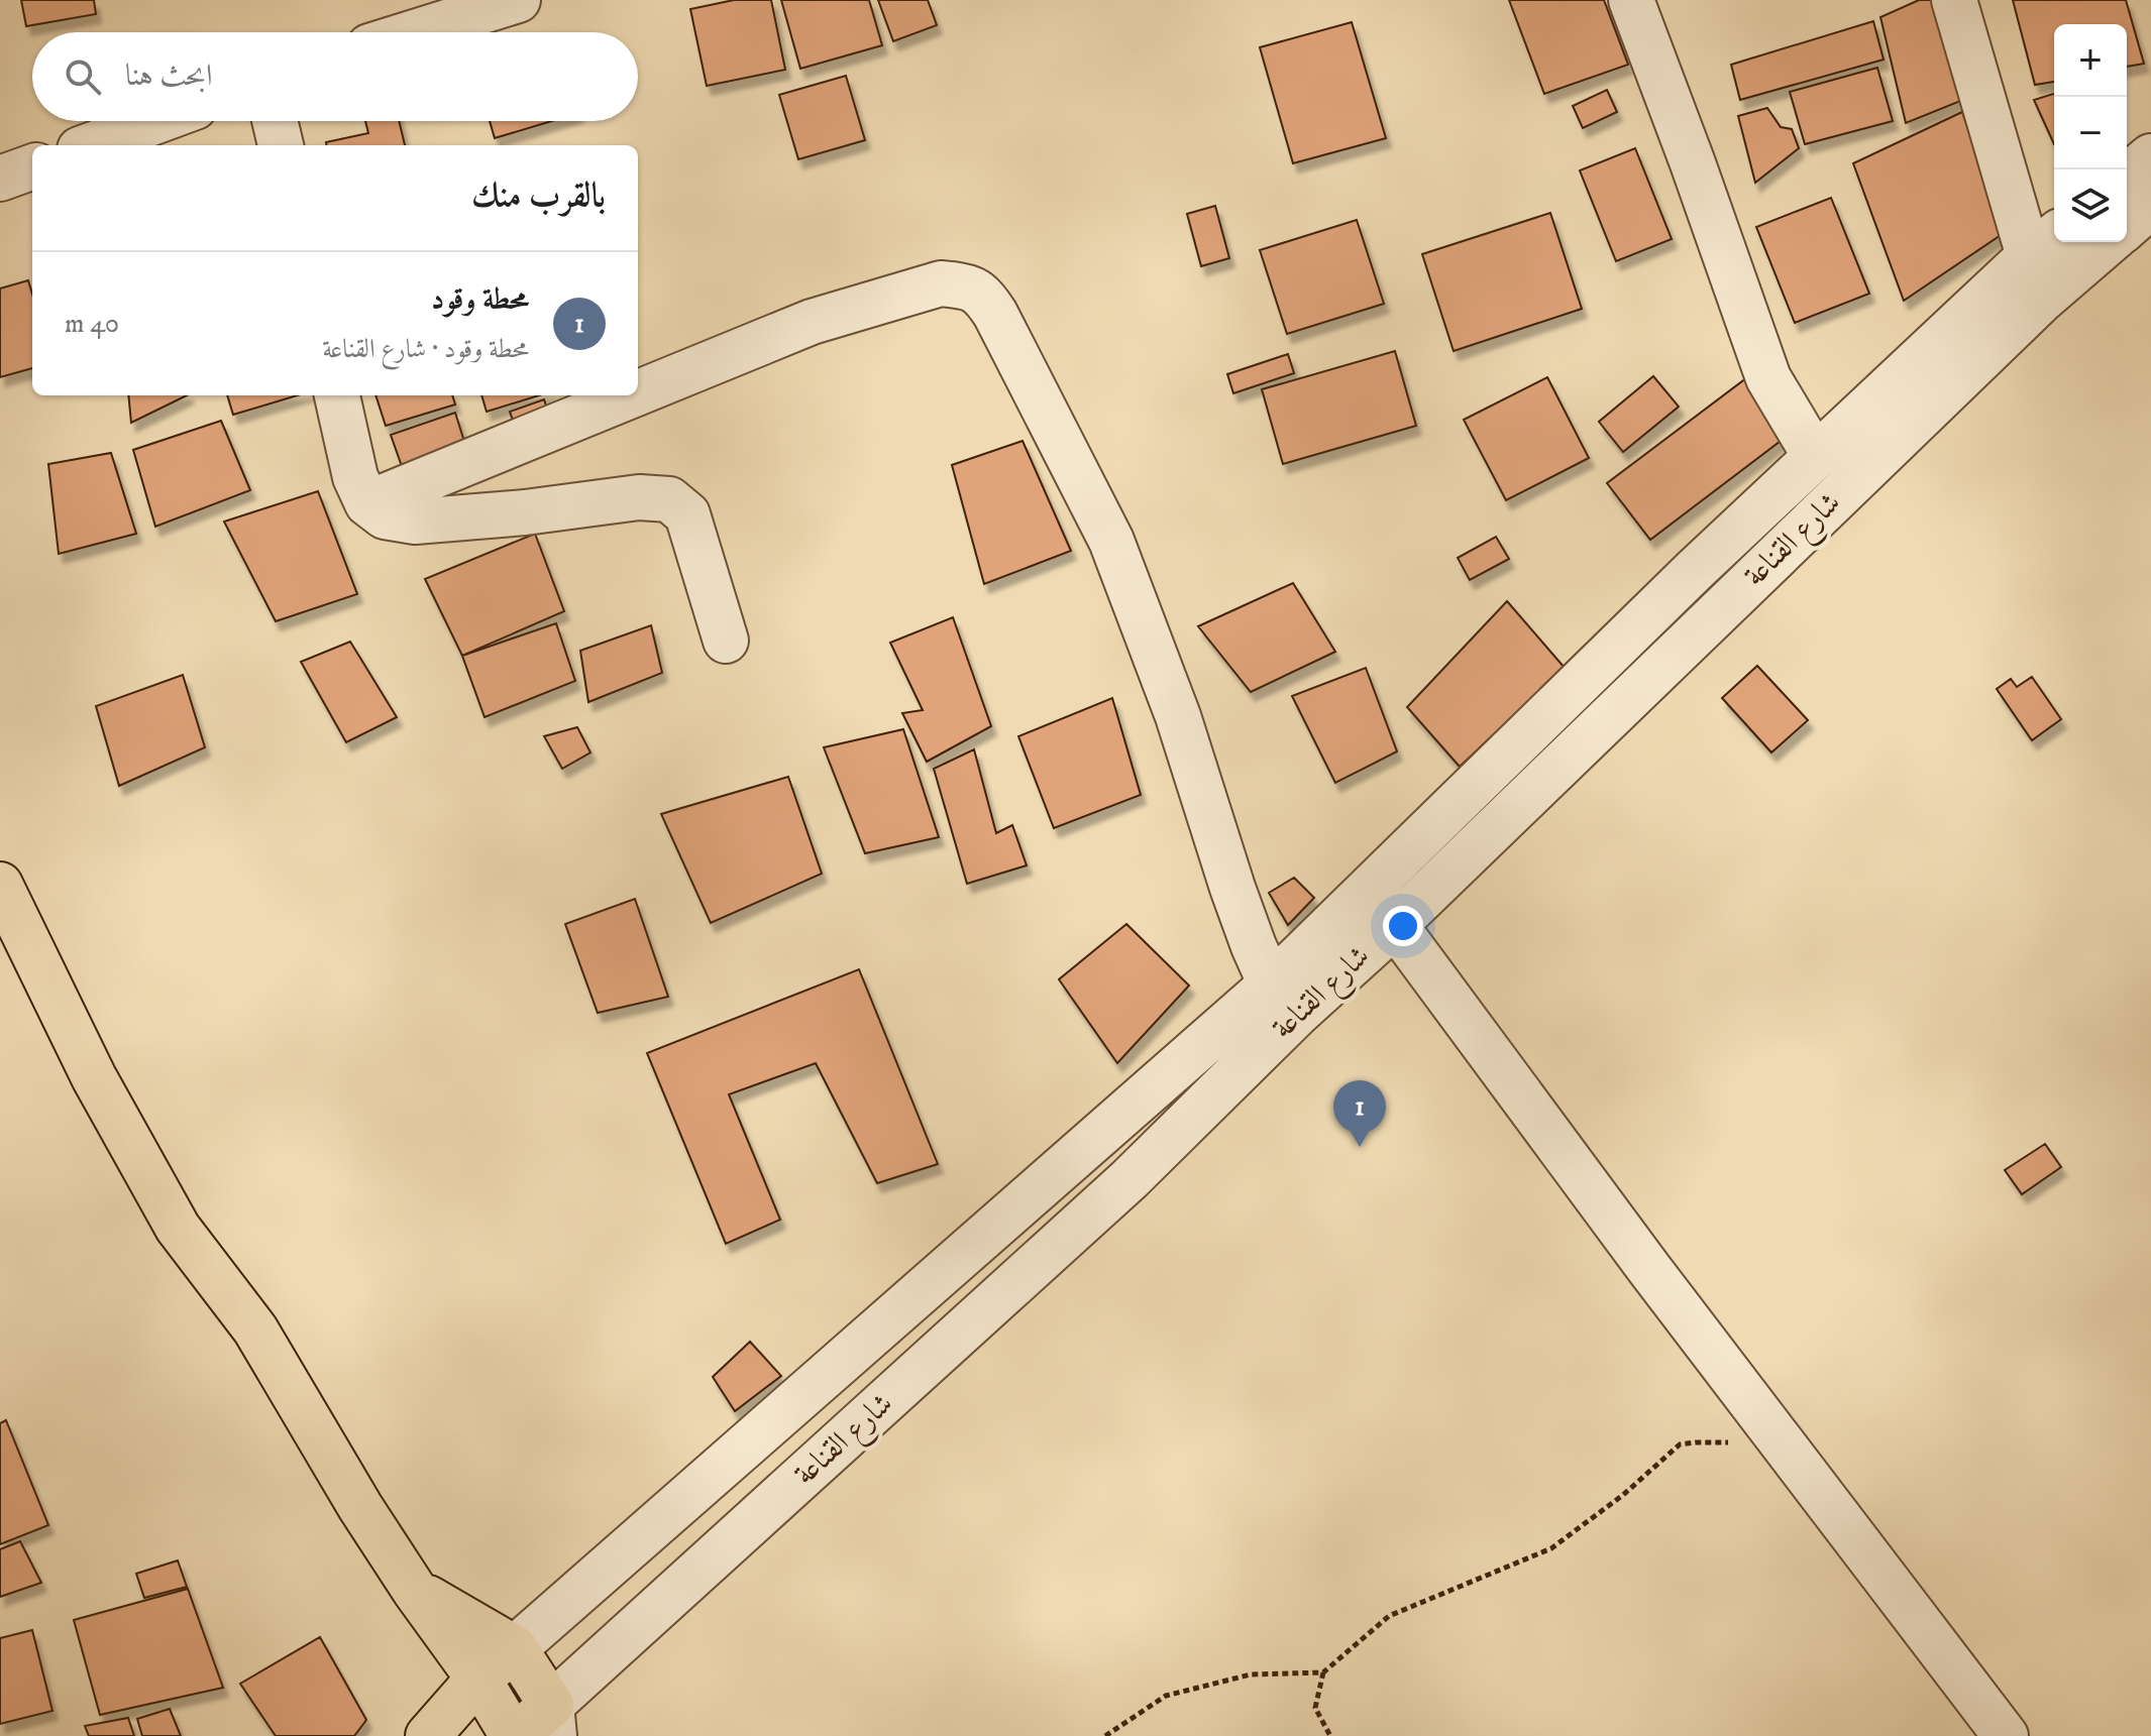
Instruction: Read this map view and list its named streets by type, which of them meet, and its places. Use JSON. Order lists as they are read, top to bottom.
{
  "streets": {
    "street": ["شارع القناعة"]
  },
  "page": {
    "map_buttons": ["+", "−"],
    "search": "ابحث هنا",
    "heading": "بالقرب منك",
    "list": [
      {
        "mark": "1",
        "name": "محطة وقود",
        "note": "محطة وقود · شارع القناعة",
        "value": "40 m"
      }
    ],
    "pins": "1"
  }
}
